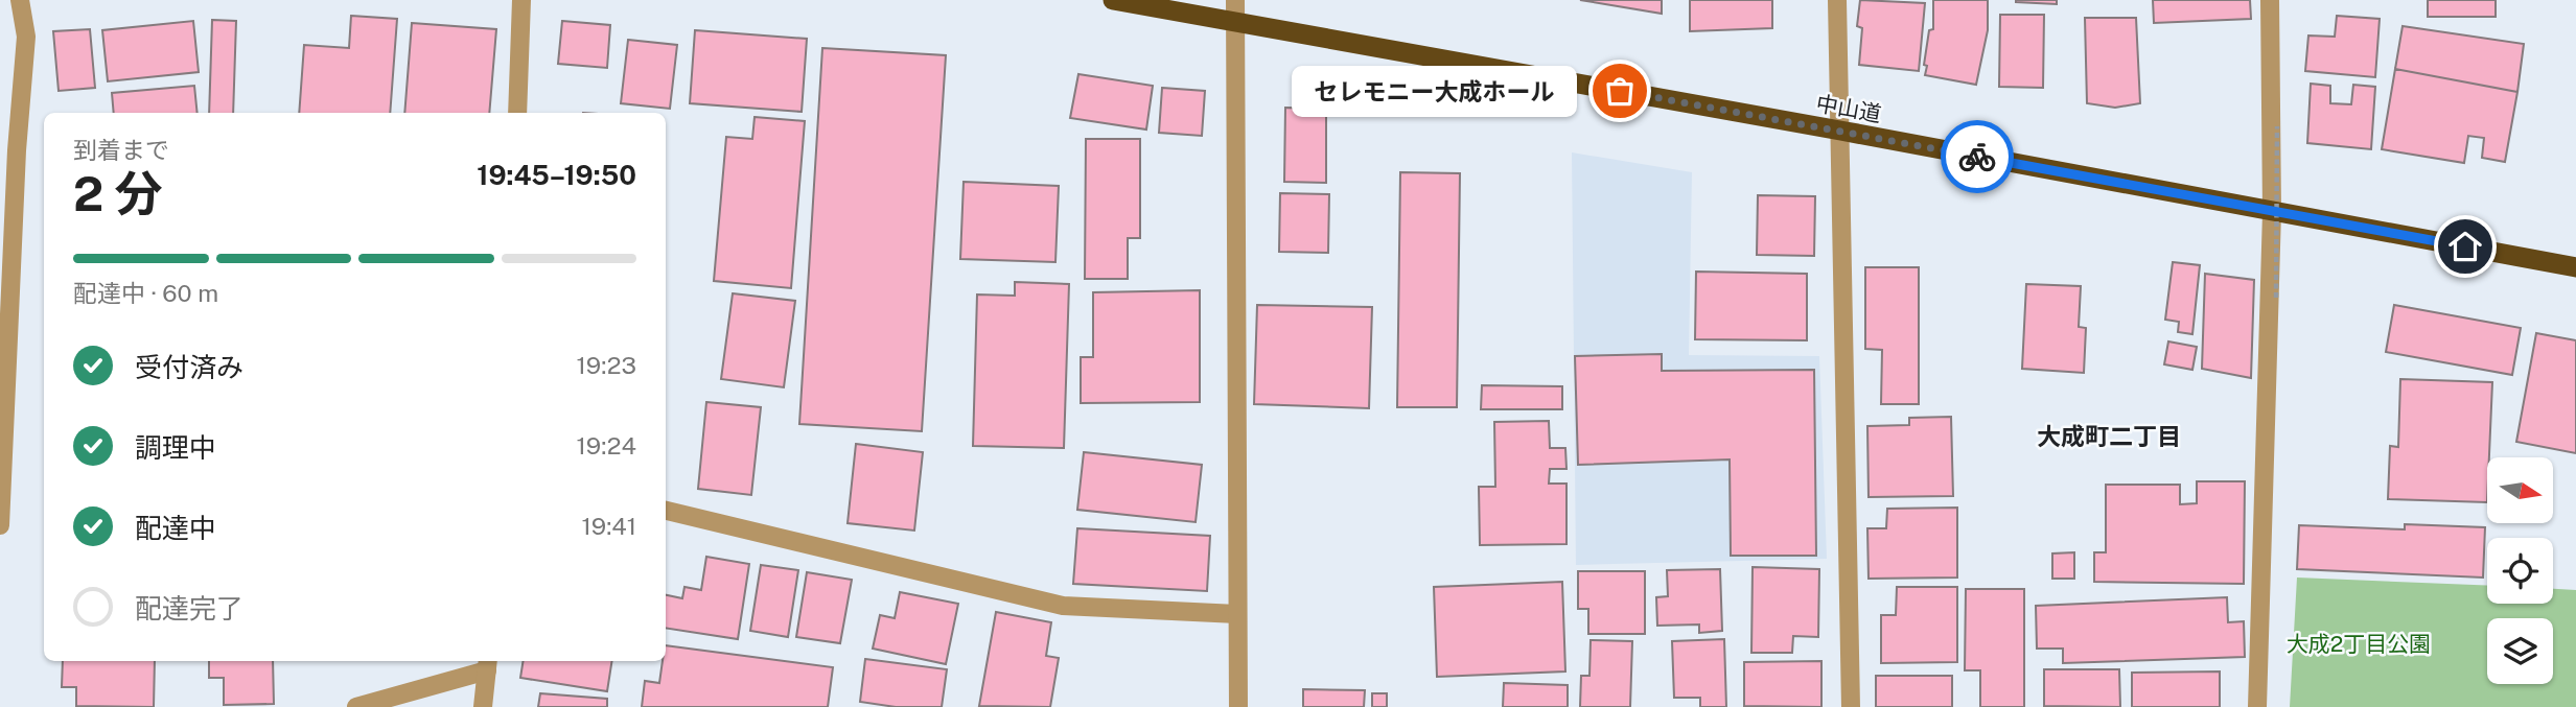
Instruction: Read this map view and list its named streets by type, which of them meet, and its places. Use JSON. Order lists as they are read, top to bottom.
{
  "streets": {
    "highway": ["中山道"]
  },
  "districts": ["大成町二丁目"],
  "parks": ["大成2丁目公園"],
  "places": ["セレモニー大成ホール"],
  "north": "right",
  "page": {
    "bubble": "セレモニー大成ホール",
    "heading": ["2 分", "到着まで", "19:45–19:50"],
    "bar": "配達中 · 60 m",
    "list": [
      ["受付済み", "19:23"],
      ["調理中", "19:24"],
      ["配達中", "19:41"],
      "配達完了"
    ]
  }
}
